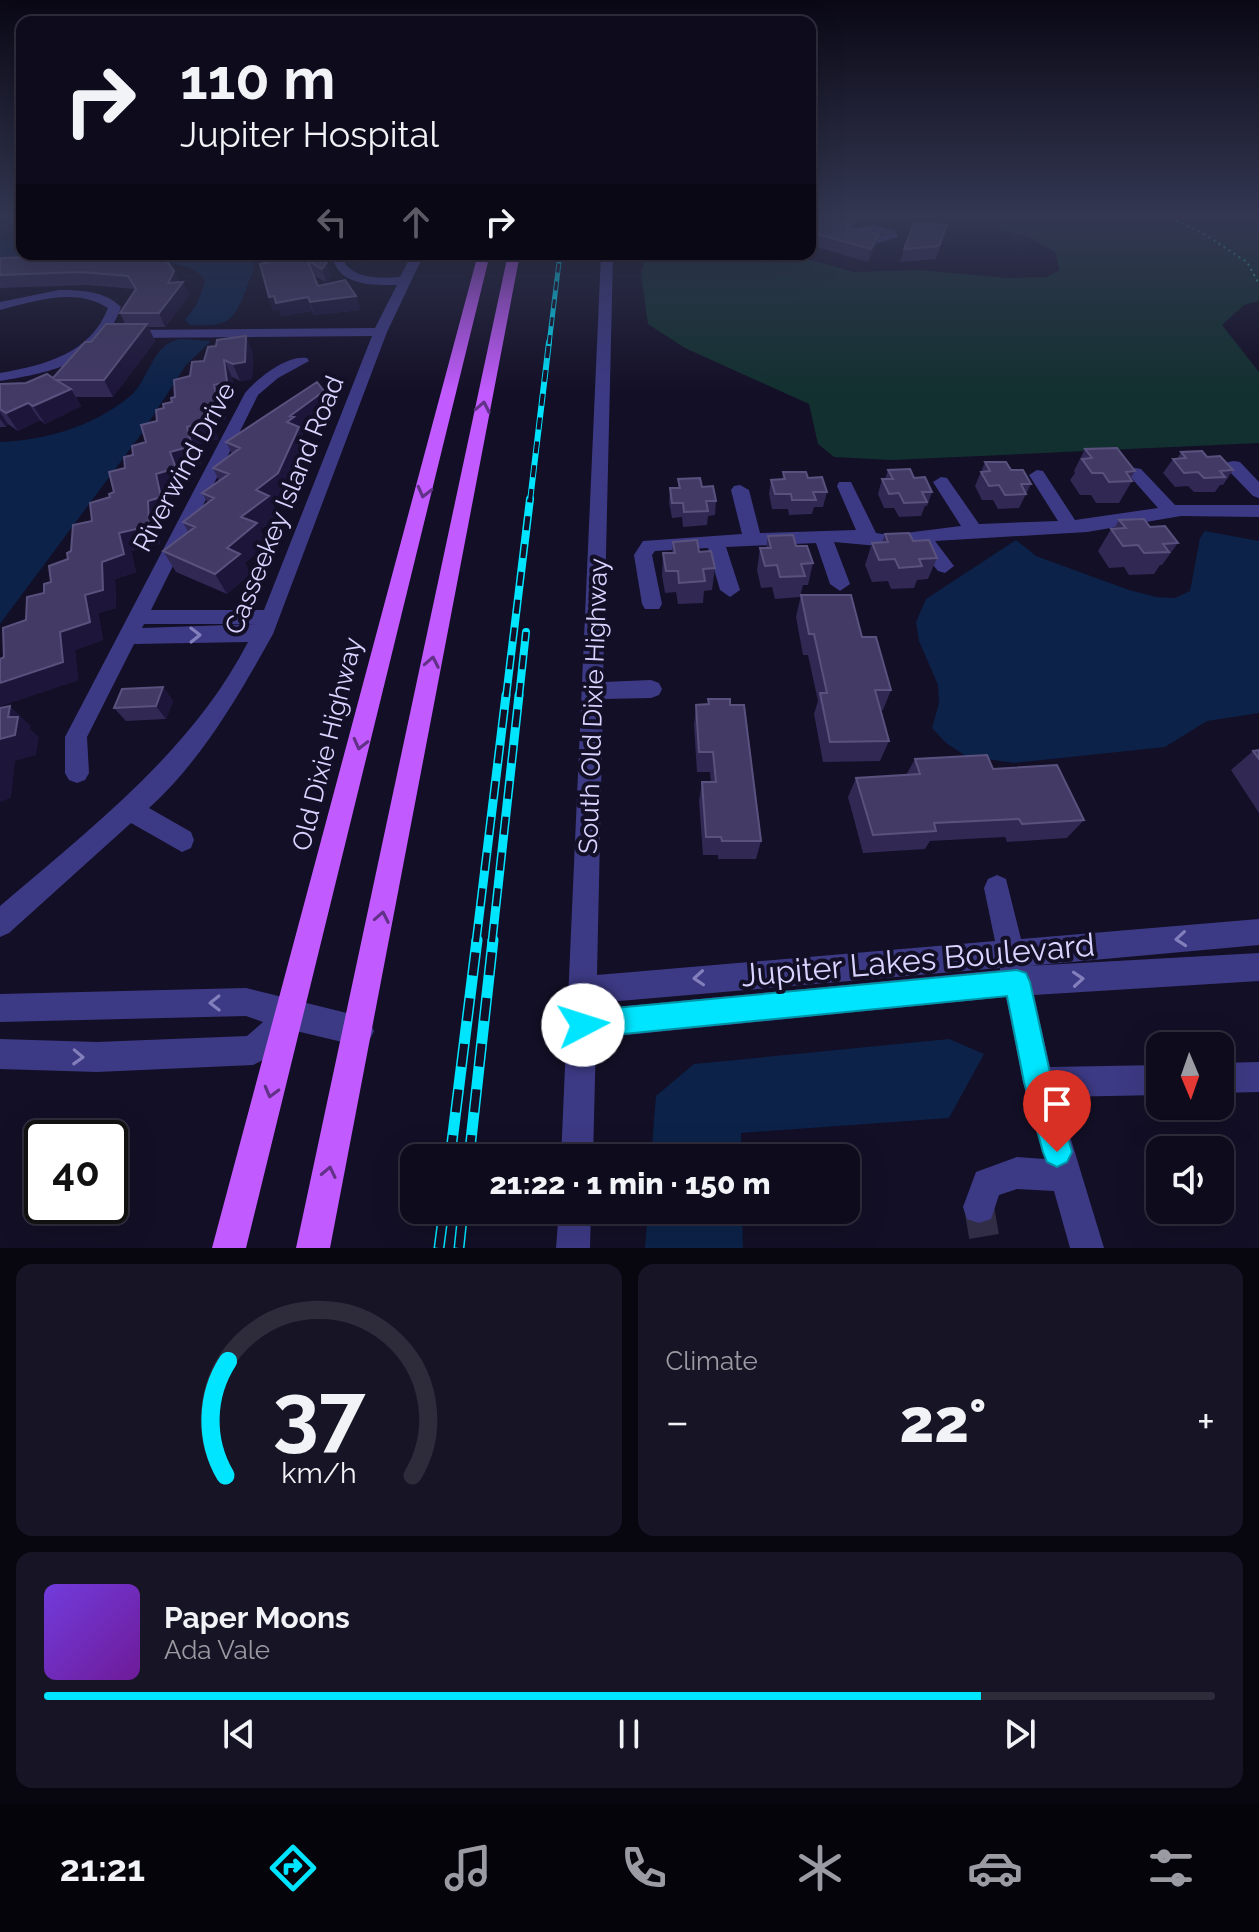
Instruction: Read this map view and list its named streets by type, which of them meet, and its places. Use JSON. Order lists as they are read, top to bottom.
{
  "streets": {
    "main road": ["Old Dixie Highway"],
    "street": [
      "Riverwind Drive",
      "Casseekey Island Road",
      "South Old Dixie Highway",
      "Jupiter Lakes Boulevard"
    ]
  },
  "crossings": [
    ["South Old Dixie Highway", "Jupiter Lakes Boulevard"]
  ],
  "north": "bottom",
  "page": {
    "turn": ["110 m", "Jupiter Hospital"],
    "limit": "40",
    "trip": "21:22 · 1 min · 150 m",
    "tile": "Climate",
    "heat": ["−", "22°", "+"],
    "song": ["Paper Moons", "Ada Vale"],
    "tabs": "21:21",
    "gauge": ["37", "km/h"]
  }
}
